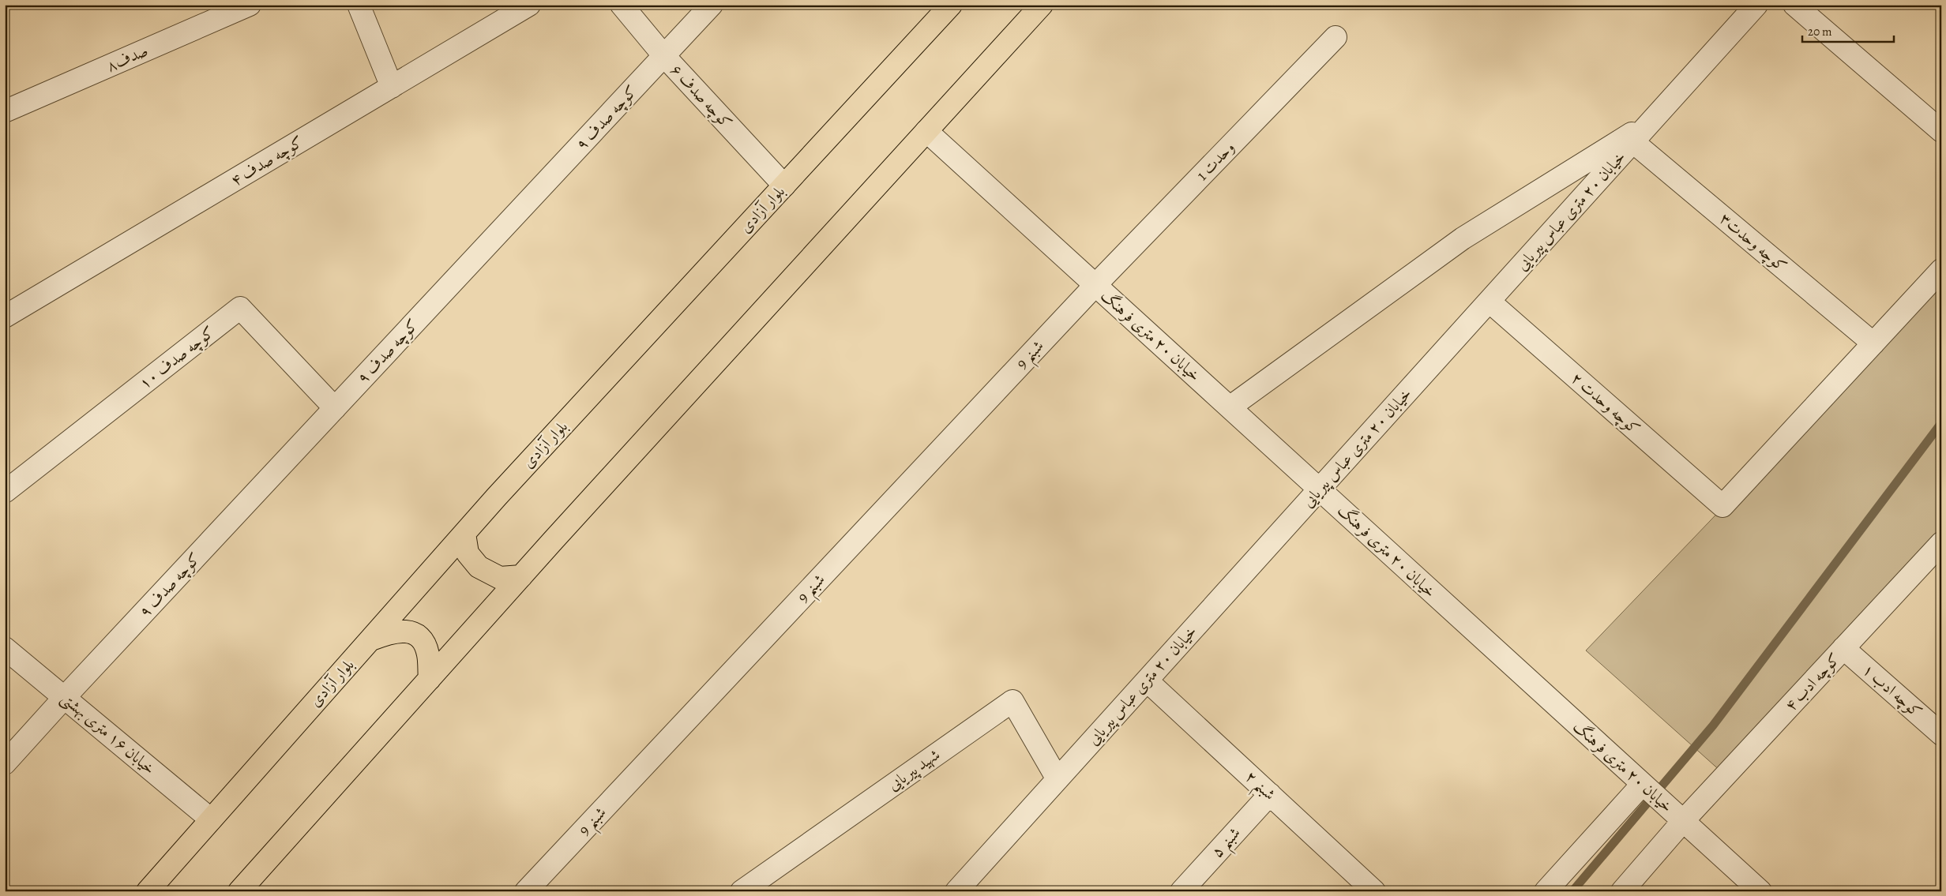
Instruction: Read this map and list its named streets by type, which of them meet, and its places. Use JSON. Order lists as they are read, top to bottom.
{
  "streets": {
    "main road": ["بلوار آزادی"],
    "street": [
      "صدف۸",
      "کوچه صدف ۶",
      "کوچه صدف ۹",
      "کوچه صدف ۴",
      "وحدت 1",
      "خیابان ۲۰ متری عباس پیریایی",
      "کوچه وحدت۳",
      "خیابان ۲۰ متری فرهنگ",
      "شبنم 9",
      "کوچه صدف ۱۰",
      "کوچه وحدت ۲",
      "کوچه ادب ۴",
      "کوچه ادب ۱",
      "خیابان ۱۶ متری بهشتی",
      "شهید پیریایی",
      "شبنم ۲",
      "شبنم ۵"
    ]
  },
  "crossings": [
    ["کوچه صدف ۶", "کوچه صدف ۹"],
    ["کوچه صدف ۶", "بلوار آزادی"],
    ["کوچه صدف ۹", "کوچه صدف ۱۰"],
    ["کوچه صدف ۹", "خیابان ۱۶ متری بهشتی"],
    ["وحدت 1", "خیابان ۲۰ متری فرهنگ"],
    ["وحدت 1", "شبنم 9"],
    ["بلوار آزادی", "خیابان ۱۶ متری بهشتی"],
    ["خیابان ۲۰ متری عباس پیریایی", "کوچه وحدت۳"],
    ["خیابان ۲۰ متری عباس پیریایی", "خیابان ۲۰ متری فرهنگ"],
    ["خیابان ۲۰ متری عباس پیریایی", "کوچه وحدت ۲"],
    ["خیابان ۲۰ متری عباس پیریایی", "شهید پیریایی"],
    ["خیابان ۲۰ متری عباس پیریایی", "شبنم ۲"],
    ["کوچه وحدت۳", "کوچه وحدت ۲"],
    ["خیابان ۲۰ متری فرهنگ", "شبنم 9"],
    ["خیابان ۲۰ متری فرهنگ", "کوچه ادب ۴"],
    ["کوچه ادب ۴", "کوچه ادب ۱"],
    ["شبنم ۲", "شبنم ۵"]
  ],
  "scale_bar": "20 m"
}
